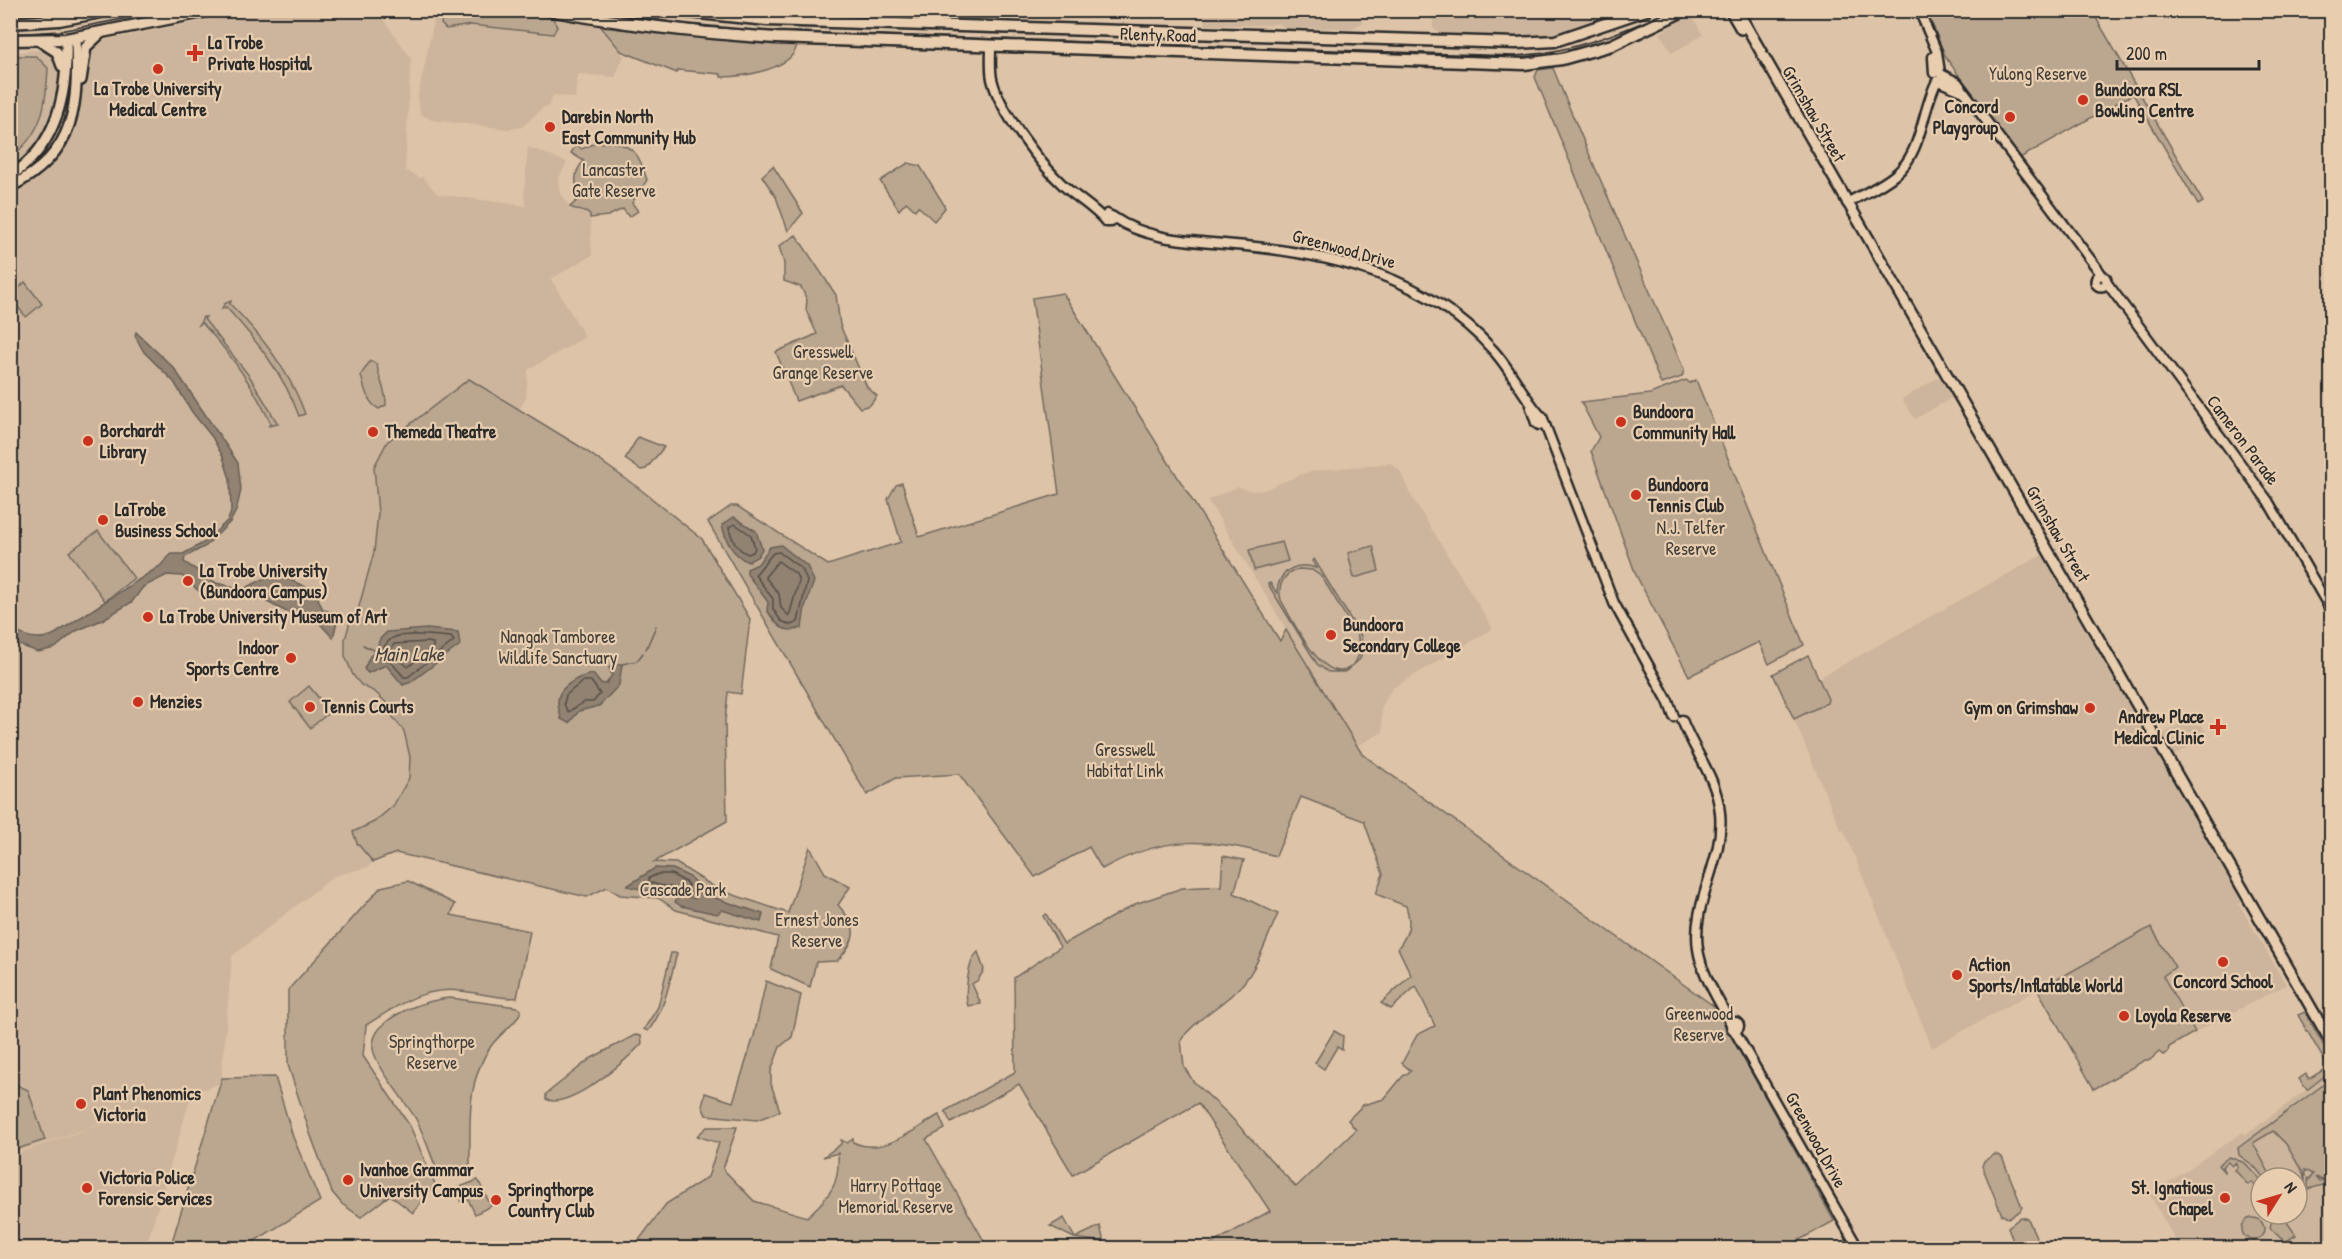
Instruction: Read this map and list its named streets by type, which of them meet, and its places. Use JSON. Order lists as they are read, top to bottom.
{
  "streets": {
    "highway": ["Plenty Road"],
    "main road": ["Grimshaw Street"],
    "street": ["Greenwood Drive", "Cameron Parade"]
  },
  "crossings": [
    ["Plenty Road", "Greenwood Drive"]
  ],
  "water": ["Main Lake"],
  "parks": [
    "Yulong Reserve",
    "Lancaster Gate Reserve",
    "Gresswell Grange Reserve",
    "N.J. Telfer Reserve",
    "Nangak Tamboree Wildlife Sanctuary",
    "Gresswell Habitat Link",
    "Cascade Park",
    "Ernest Jones Reserve",
    "Greenwood Reserve",
    "Springthorpe Reserve",
    "Harry Pottage Memorial Reserve"
  ],
  "places": {
    "health": ["La Trobe Private Hospital", "Andrew Place Medical Clinic"],
    "other": [
      "La Trobe University Medical Centre",
      "Bundoora RSL Bowling Centre",
      "Concord Playgroup",
      "Darebin North East Community Hub",
      "Bundoora Community Hall",
      "Themeda Theatre",
      "Borchardt Library",
      "Bundoora Tennis Club",
      "LaTrobe Business School",
      "La Trobe University (Bundoora Campus)",
      "La Trobe University Museum of Art",
      "Bundoora Secondary College",
      "Indoor Sports Centre",
      "Menzies",
      "Tennis Courts",
      "Gym on Grimshaw",
      "Concord School",
      "Action Sports/Inflatable World",
      "Loyola Reserve",
      "Plant Phenomics Victoria",
      "Ivanhoe Grammar University Campus",
      "Victoria Police Forensic Services",
      "St. Ignatious Chapel",
      "Springthorpe Country Club"
    ]
  },
  "scale_bar": "200 m",
  "north": "top right"
}
